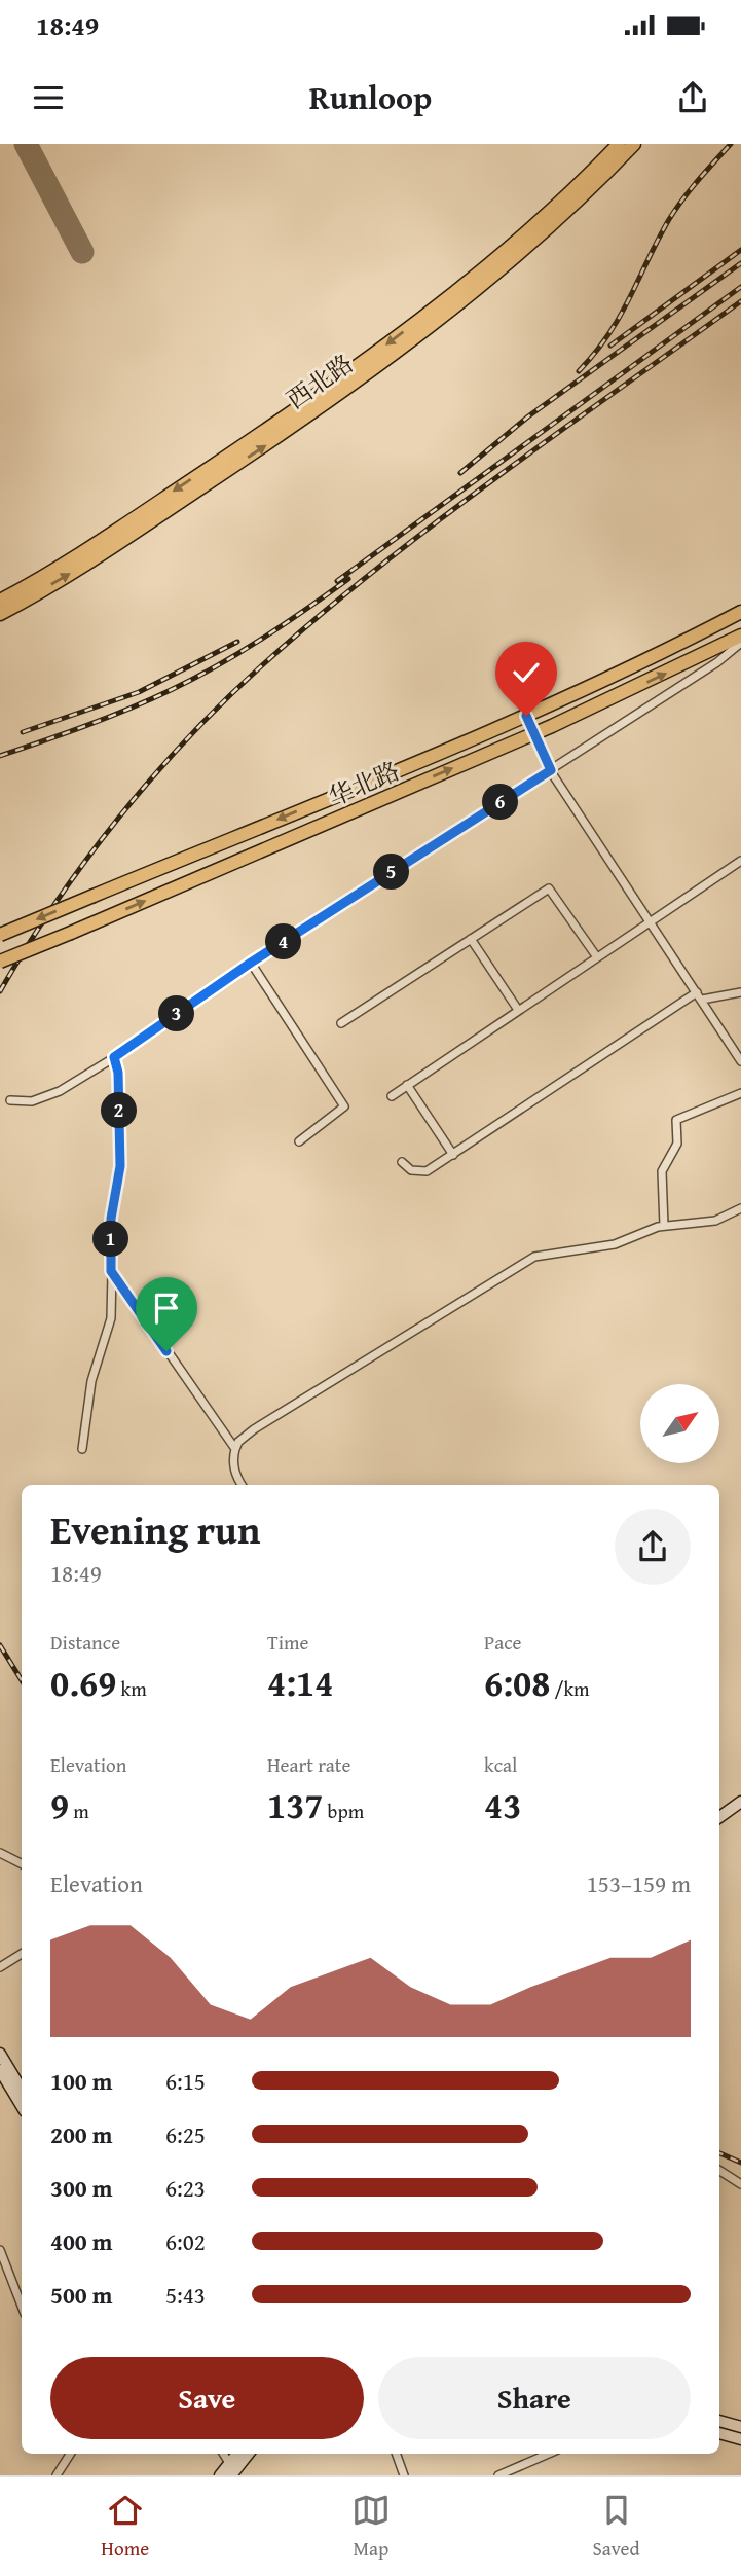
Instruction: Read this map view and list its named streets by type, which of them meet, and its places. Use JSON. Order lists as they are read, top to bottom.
{
  "streets": {
    "main road": ["西北路", "华北路"]
  },
  "north": "top right",
  "page": {
    "status": "18:49",
    "header": "Runloop",
    "pins": [
      "6",
      "5",
      "4",
      "3",
      "2",
      "1"
    ],
    "heading": ["Evening run", "18:49"],
    "stats": [
      ["Distance", "0.69 km"],
      ["Time", "4:14"],
      ["Pace", "6:08 /km"],
      ["Elevation", "9 m"],
      ["Heart rate", "137 bpm"],
      ["kcal", "43"]
    ],
    "chart": ["Elevation", "153–159 m"],
    "list": [
      {
        "name": "100 m",
        "note": "6:15"
      },
      {
        "name": "200 m",
        "note": "6:25"
      },
      {
        "name": "300 m",
        "note": "6:23"
      },
      {
        "name": "400 m",
        "note": "6:02"
      },
      {
        "name": "500 m",
        "note": "5:43"
      }
    ],
    "buttons": ["Save", "Share"],
    "tabs": ["Home", "Map", "Saved"]
  }
}
